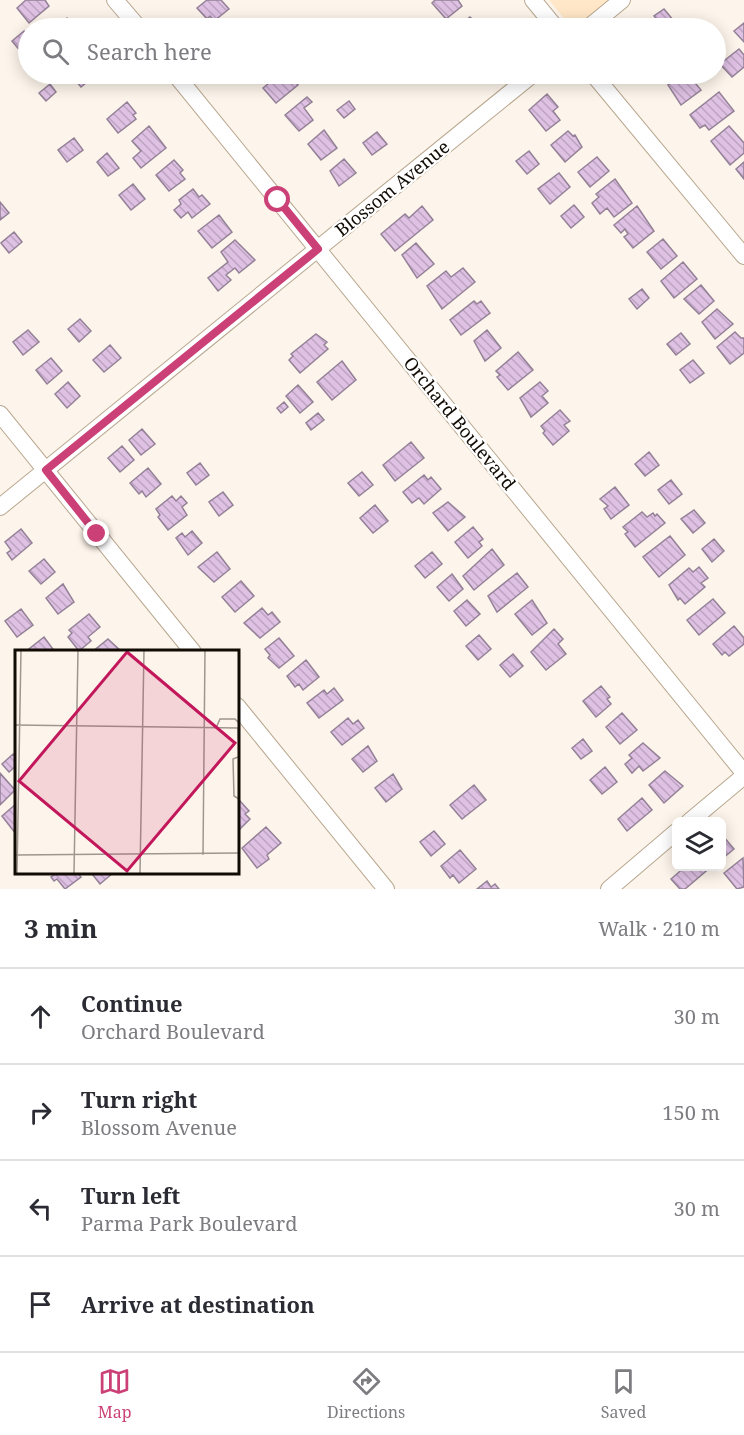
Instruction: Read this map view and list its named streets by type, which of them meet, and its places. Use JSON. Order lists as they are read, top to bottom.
{
  "streets": {
    "street": ["Blossom Avenue", "Orchard Boulevard"]
  },
  "crossings": [
    ["Blossom Avenue", "Orchard Boulevard"]
  ],
  "page": {
    "search": "Search here",
    "heading": ["3 min", "Walk · 210 m"],
    "list": [
      ["Continue", "Orchard Boulevard", "30 m"],
      ["Turn right", "Blossom Avenue", "150 m"],
      ["Turn left", "Parma Park Boulevard", "30 m"],
      "Arrive at destination"
    ],
    "nav": ["Map", "Directions", "Saved"]
  }
}
